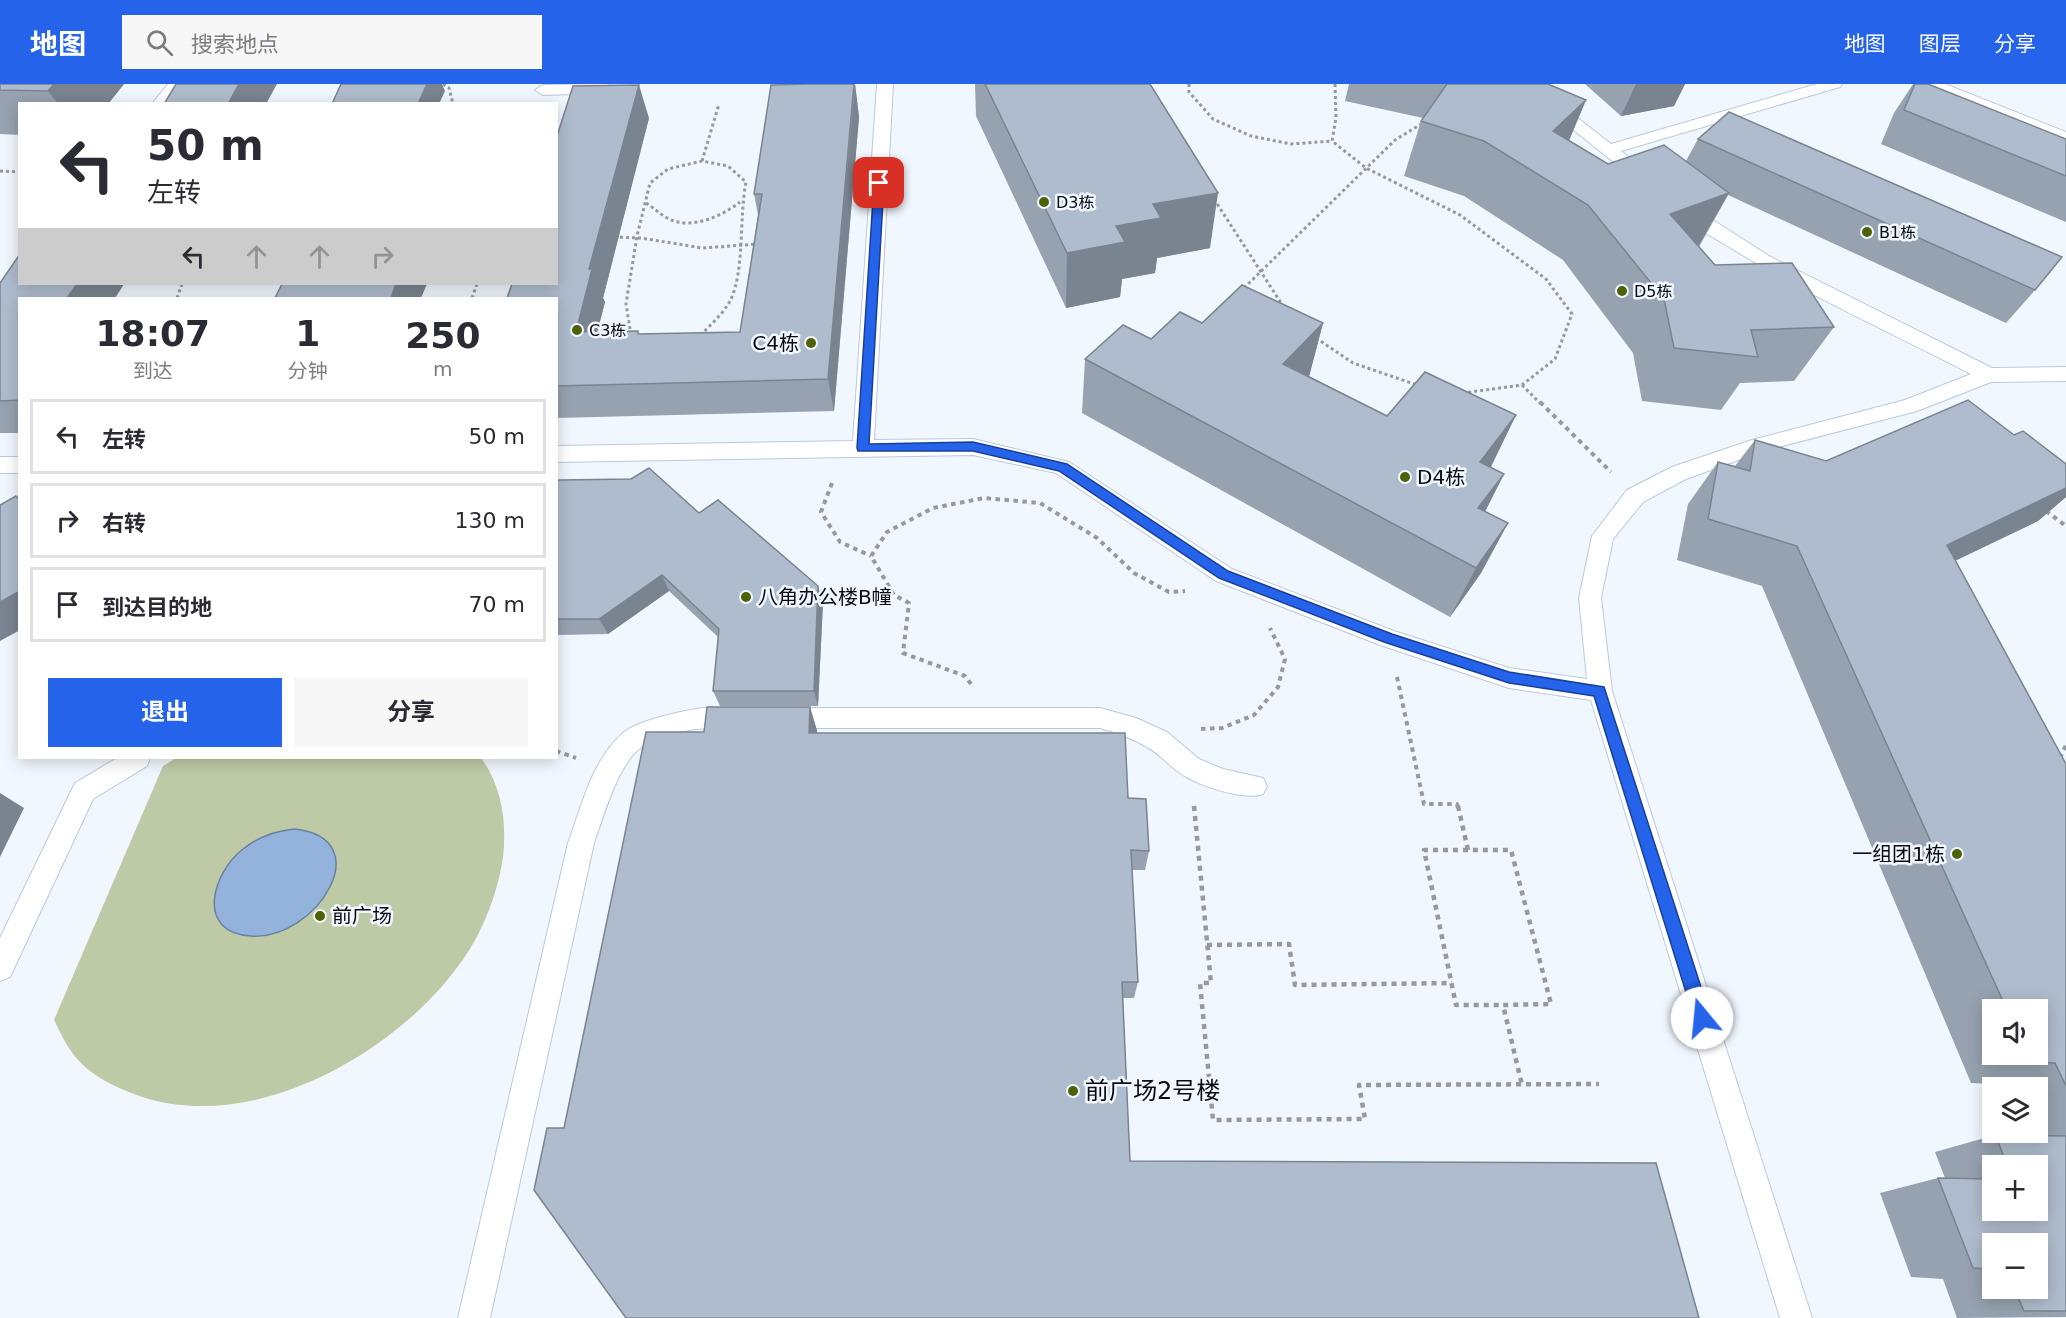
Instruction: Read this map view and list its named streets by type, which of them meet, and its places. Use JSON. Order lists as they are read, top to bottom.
{
  "places": [
    "D3栋",
    "B1栋",
    "D5栋",
    "C3栋",
    "C4栋",
    "D4栋",
    "八角办公楼B幢",
    "一组团1栋",
    "前广场",
    "前广场2号楼"
  ],
  "page": {
    "header": "地图",
    "search": "搜索地点",
    "nav": ["地图", "图层", "分享"],
    "turn": ["50 m", "左转"],
    "eta": [
      "18:07",
      "到达",
      "1",
      "分钟",
      "250",
      "m"
    ],
    "list": [
      {
        "name": "左转",
        "value": "50 m"
      },
      {
        "name": "右转",
        "value": "130 m"
      },
      {
        "name": "到达目的地",
        "value": "70 m"
      }
    ],
    "buttons": ["退出", "分享"],
    "map_buttons": ["+", "−"]
  }
}
